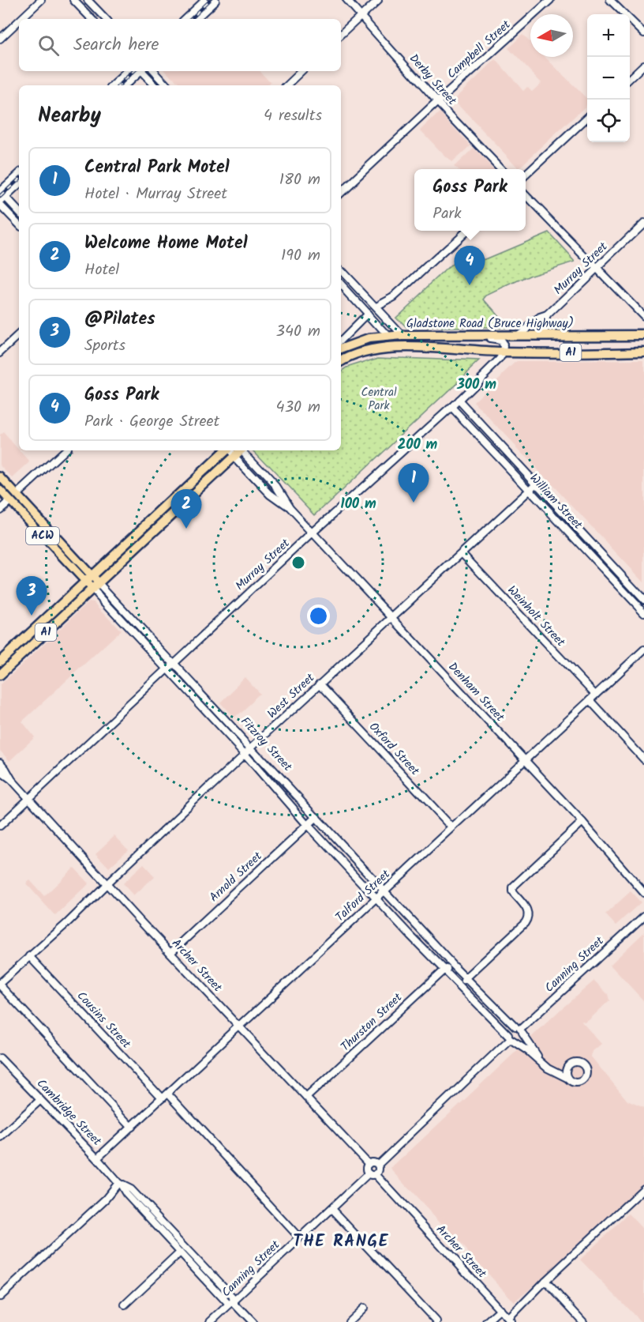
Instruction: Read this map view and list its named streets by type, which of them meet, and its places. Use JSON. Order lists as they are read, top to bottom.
{
  "streets": {
    "highway": ["Gladstone Road (Bruce Highway)", "A1"],
    "main road": ["ACW", "Fitzroy Street"],
    "street": [
      "Campbell Street",
      "Derby Street",
      "Murray Street",
      "William Street",
      "Weinholt Street",
      "Denham Street",
      "West Street",
      "Oxford Street",
      "Arnold Street",
      "Talford Street",
      "Canning Street",
      "Archer Street",
      "Cousins Street",
      "Thurston Street",
      "Cambridge Street"
    ]
  },
  "crossings": [
    ["Campbell Street", "Derby Street"],
    ["Murray Street", "Gladstone Road (Bruce Highway)"],
    ["Murray Street", "William Street"],
    ["Murray Street", "Denham Street"],
    ["Murray Street", "Fitzroy Street"],
    ["Murray Street", "Archer Street"],
    ["A1", "Denham Street"],
    ["A1", "Fitzroy Street"],
    ["William Street", "West Street"],
    ["Weinholt Street", "West Street"],
    ["Weinholt Street", "Talford Street"],
    ["Denham Street", "West Street"],
    ["Denham Street", "Talford Street"],
    ["West Street", "Fitzroy Street"],
    ["West Street", "Oxford Street"],
    ["West Street", "Archer Street"],
    ["West Street", "Cousins Street"],
    ["Fitzroy Street", "Arnold Street"],
    ["Fitzroy Street", "Talford Street"],
    ["Fitzroy Street", "Canning Street"],
    ["Fitzroy Street", "Thurston Street"],
    ["Oxford Street", "Talford Street"],
    ["Arnold Street", "Archer Street"],
    ["Talford Street", "Archer Street"],
    ["Talford Street", "Cousins Street"],
    ["Talford Street", "Cambridge Street"],
    ["Canning Street", "Archer Street"],
    ["Canning Street", "Cambridge Street"],
    ["Archer Street", "Thurston Street"]
  ],
  "districts": ["THE RANGE"],
  "parks": ["Central Park"],
  "north": "left",
  "page": {
    "map_buttons": ["+", "−"],
    "search": "Search here",
    "heading": ["Nearby", "4 results"],
    "list": [
      {
        "mark": "1",
        "name": "Central Park Motel",
        "note": "Hotel · Murray Street",
        "value": "180 m"
      },
      {
        "mark": "2",
        "name": "Welcome Home Motel",
        "note": "Hotel",
        "value": "190 m"
      },
      {
        "mark": "3",
        "name": "@Pilates",
        "note": "Sports",
        "value": "340 m"
      },
      {
        "mark": "4",
        "name": "Goss Park",
        "note": "Park · George Street",
        "value": "430 m"
      }
    ],
    "popup": ["Goss Park", "Park"],
    "pins": [
      "4",
      "1",
      "2",
      "3"
    ]
  },
  "rings": ["300 m", "200 m", "100 m"]
}
